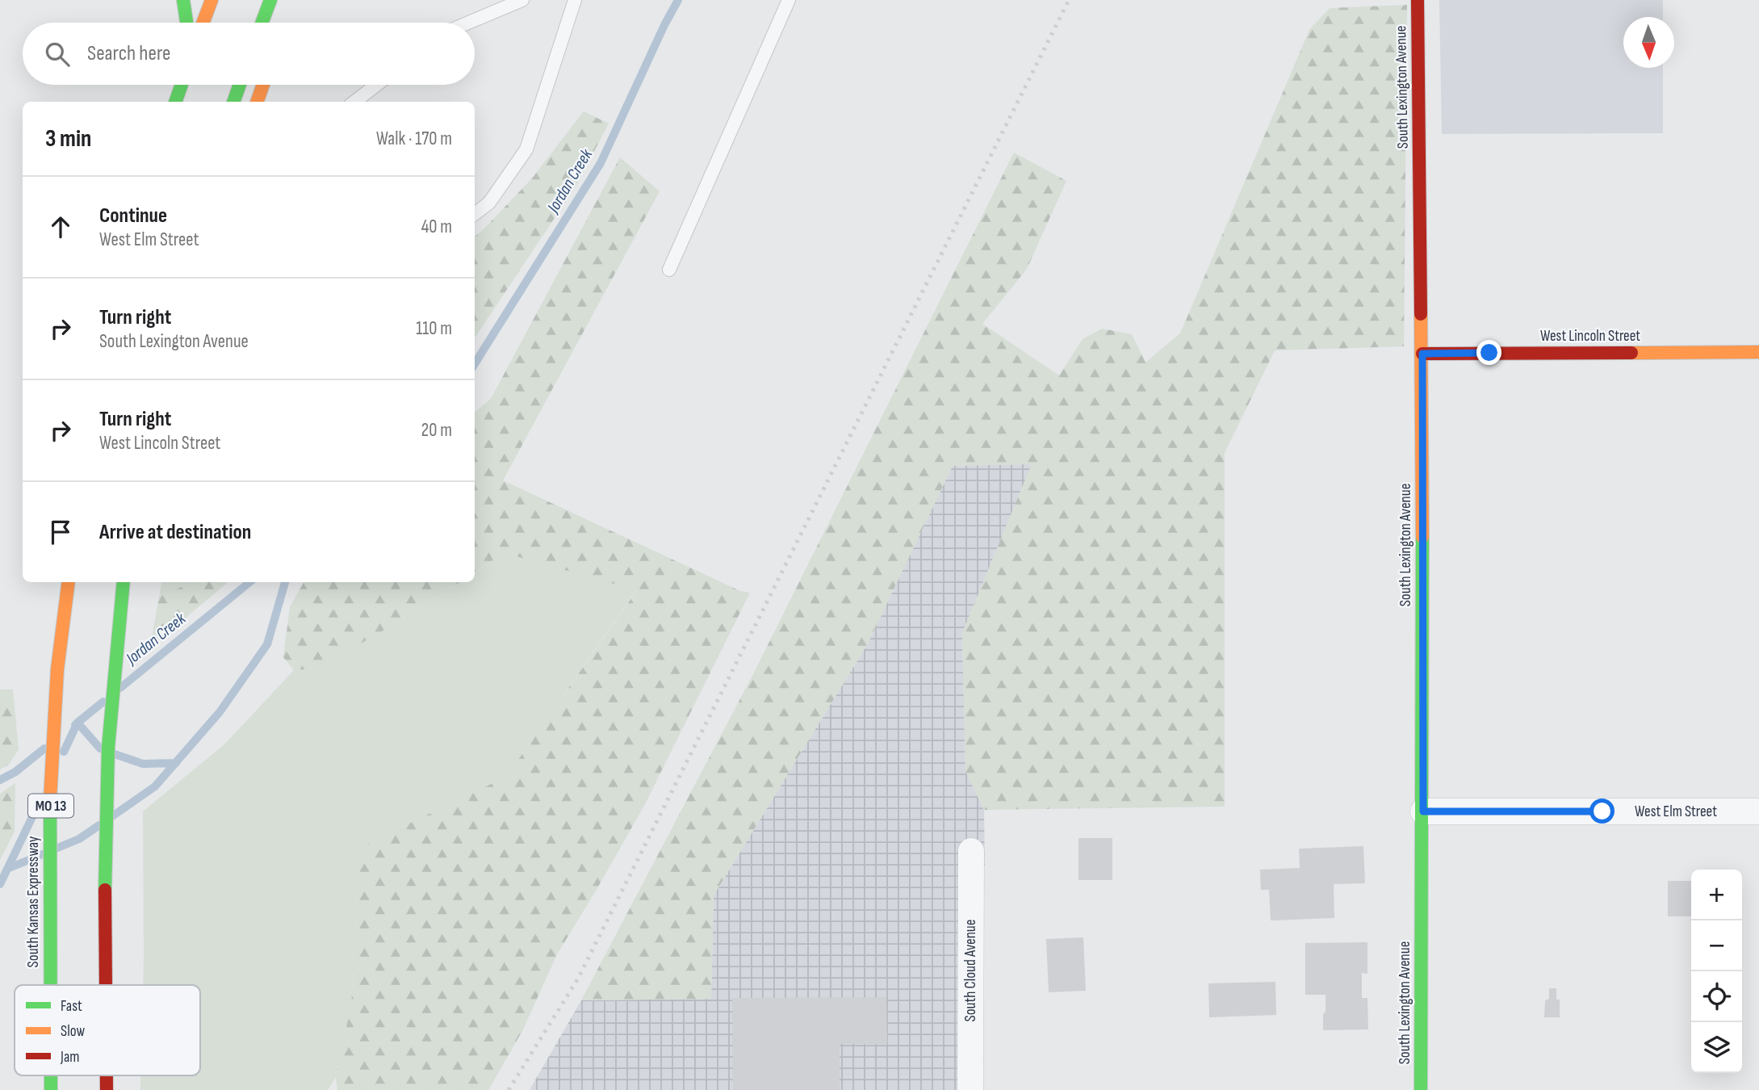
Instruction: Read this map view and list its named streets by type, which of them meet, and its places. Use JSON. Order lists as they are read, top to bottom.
{
  "streets": {
    "street": [
      "South Lexington Avenue",
      "West Lincoln Street",
      "MO 13",
      "West Elm Street",
      "South Kansas Expressway",
      "South Cloud Avenue"
    ]
  },
  "crossings": [
    ["South Lexington Avenue", "West Lincoln Street"],
    ["South Lexington Avenue", "West Elm Street"]
  ],
  "water": ["Jordan Creek"],
  "legend": ["Fast", "Slow", "Jam"],
  "north": "bottom",
  "page": {
    "search": "Search here",
    "heading": ["3 min", "Walk · 170 m"],
    "list": [
      ["Continue", "West Elm Street", "40 m"],
      ["Turn right", "South Lexington Avenue", "110 m"],
      ["Turn right", "West Lincoln Street", "20 m"],
      "Arrive at destination"
    ],
    "map_buttons": ["+", "−"]
  }
}
